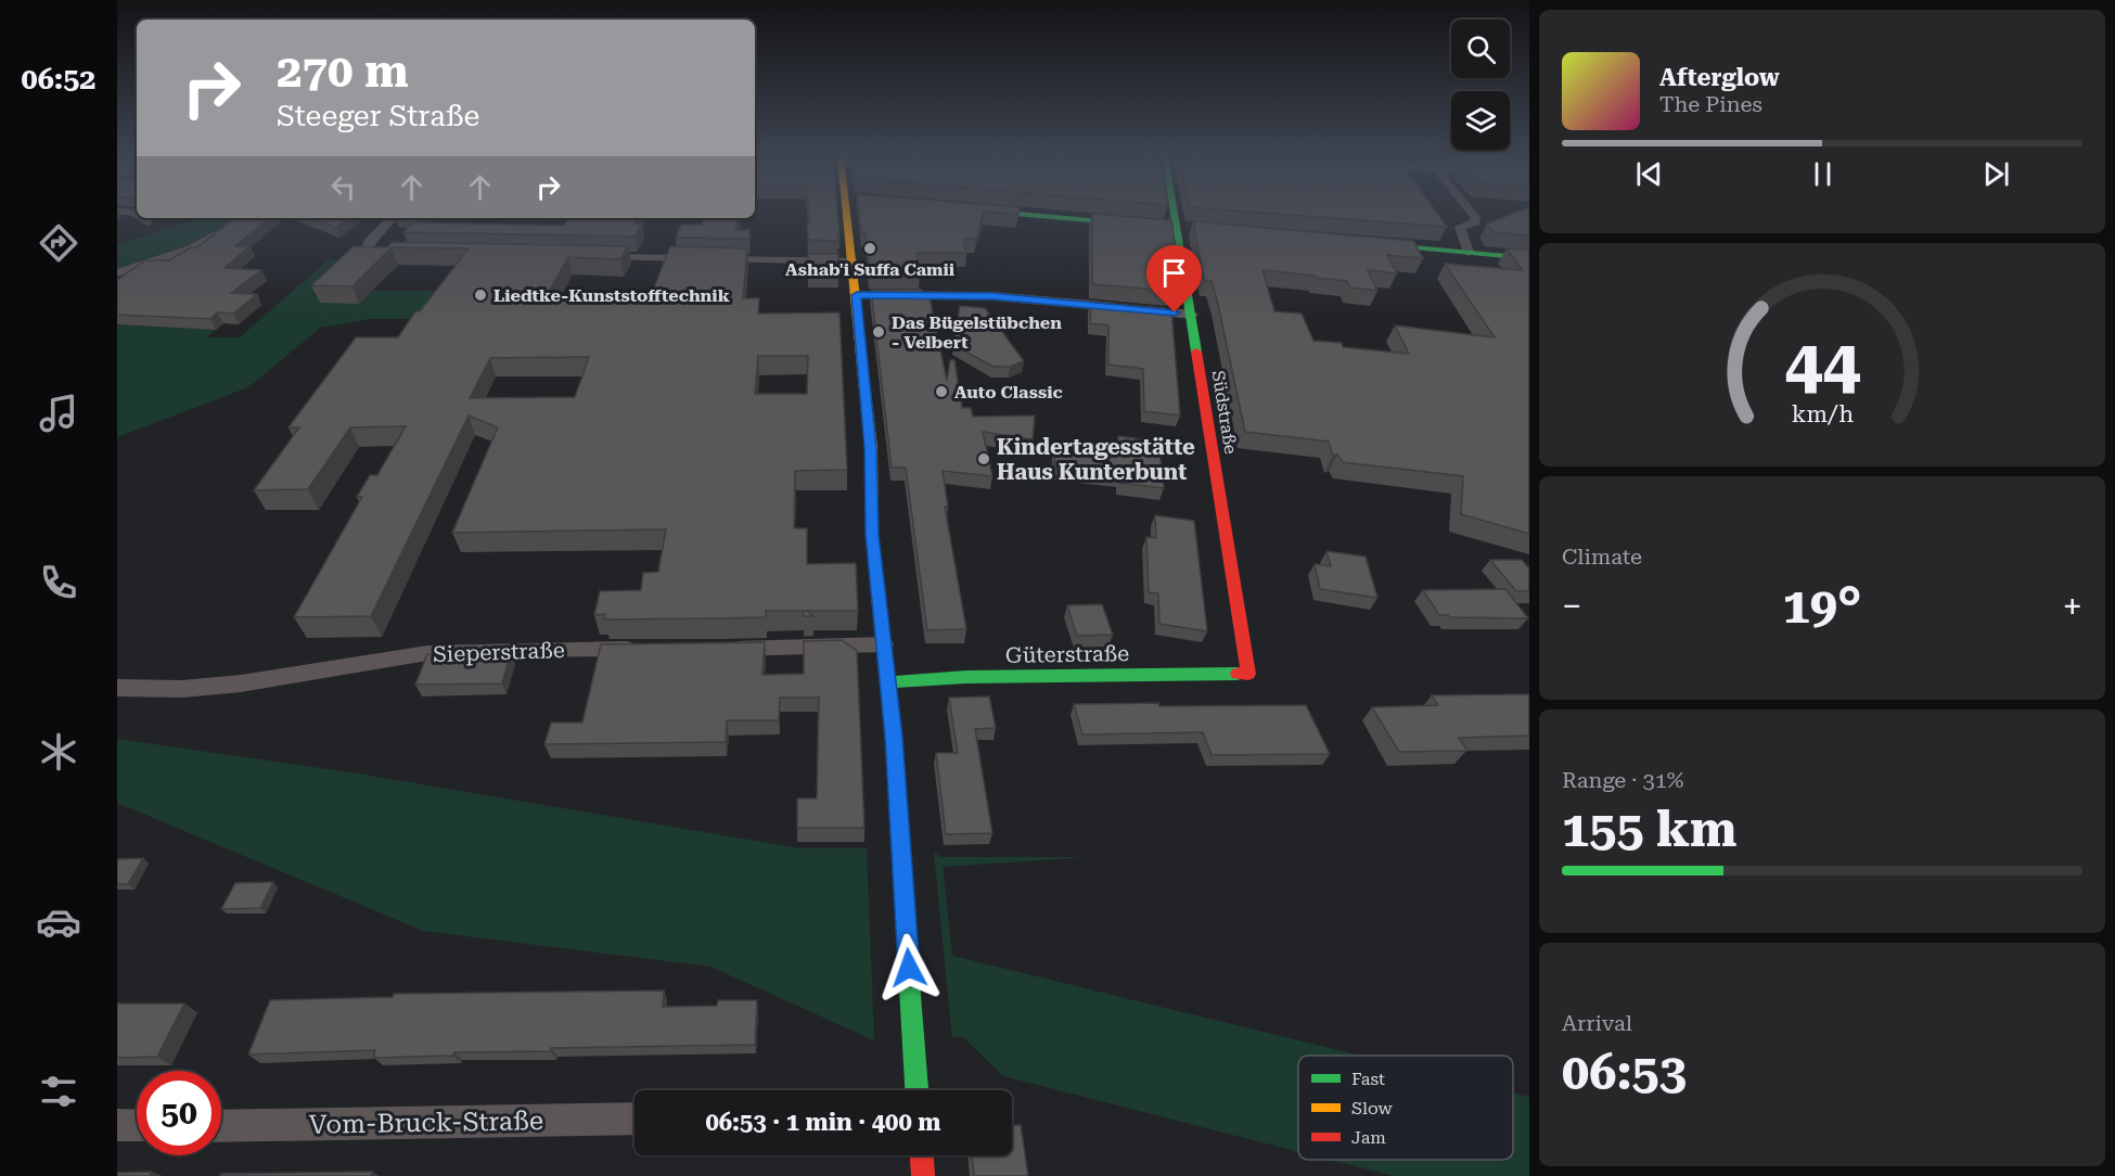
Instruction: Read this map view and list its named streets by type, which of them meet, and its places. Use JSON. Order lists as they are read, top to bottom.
{
  "streets": {
    "main road": ["Südstraße", "Güterstraße"],
    "street": ["Sieperstraße", "Vom-Bruck-Straße"]
  },
  "crossings": [
    ["Südstraße", "Güterstraße"]
  ],
  "places": [
    "Ashab'i Suffa Camii",
    "Liedtke-Kunststofftechnik",
    "Das Bügelstübchen - Velbert",
    "Auto Classic",
    "Kindertagesstätte Haus Kunterbunt"
  ],
  "legend": ["Fast", "Slow", "Jam"],
  "page": {
    "tabs": "06:52",
    "turn": ["270 m", "Steeger Straße"],
    "song": ["Afterglow", "The Pines"],
    "tile": [
      "Climate",
      ["Range · 31%", "155 km"],
      ["Arrival", "06:53"]
    ],
    "heat": ["−", "19°", "+"],
    "limit": "50",
    "trip": "06:53 · 1 min · 400 m",
    "gauge": ["44", "km/h"]
  }
}
